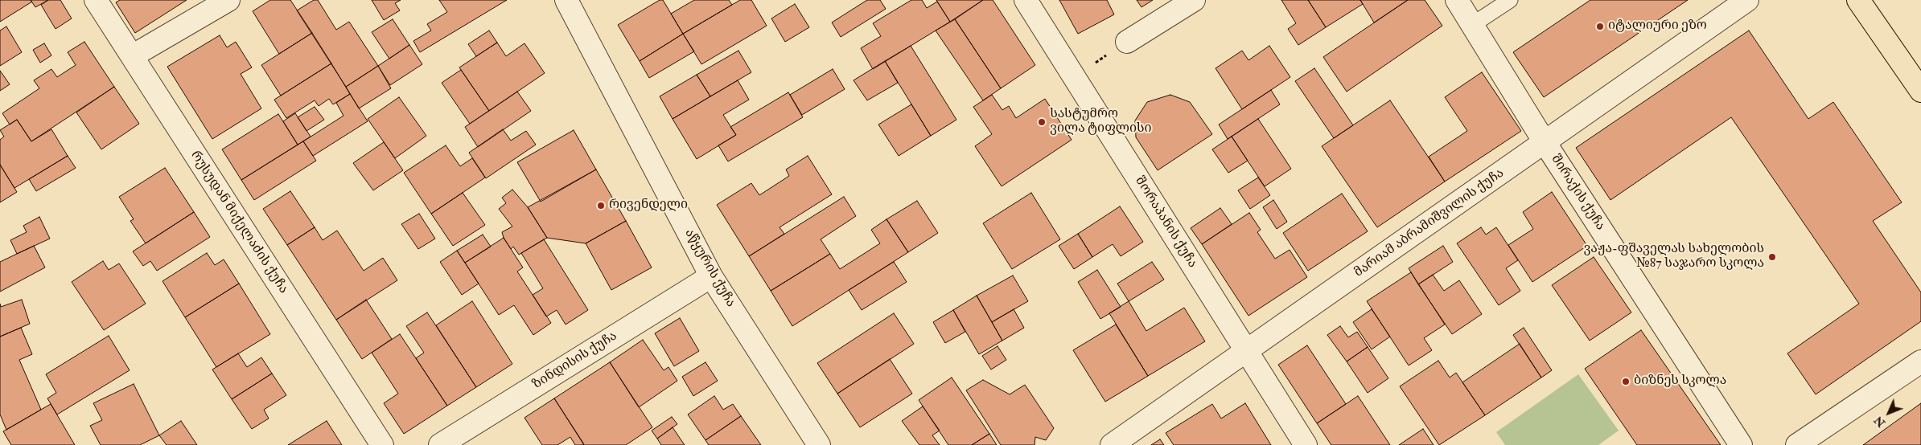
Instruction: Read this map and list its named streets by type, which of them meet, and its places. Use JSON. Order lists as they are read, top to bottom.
{
  "streets": {
    "street": [
      "შირაქის ქუჩა",
      "რუსუდან მიქელაძის ქუჩა",
      "შორაპანის ქუჩა",
      "მარიამ აბრამიშვილის ქუჩა",
      "აწყურის ქუჩა",
      "ზინდისის ქუჩა"
    ]
  },
  "crossings": [
    ["შირაქის ქუჩა", "მარიამ აბრამიშვილის ქუჩა"],
    ["შორაპანის ქუჩა", "მარიამ აბრამიშვილის ქუჩა"],
    ["აწყურის ქუჩა", "ზინდისის ქუჩა"]
  ],
  "places": [
    "იტალიური ეზო",
    "სასტუმრო ვილა ტიფლისი",
    "რივენდელი",
    "ვაჟა-ფშაველას სახელობის №87 საჯარო სკოლა",
    "ბიზნეს სკოლა"
  ],
  "north": "bottom left"
}
